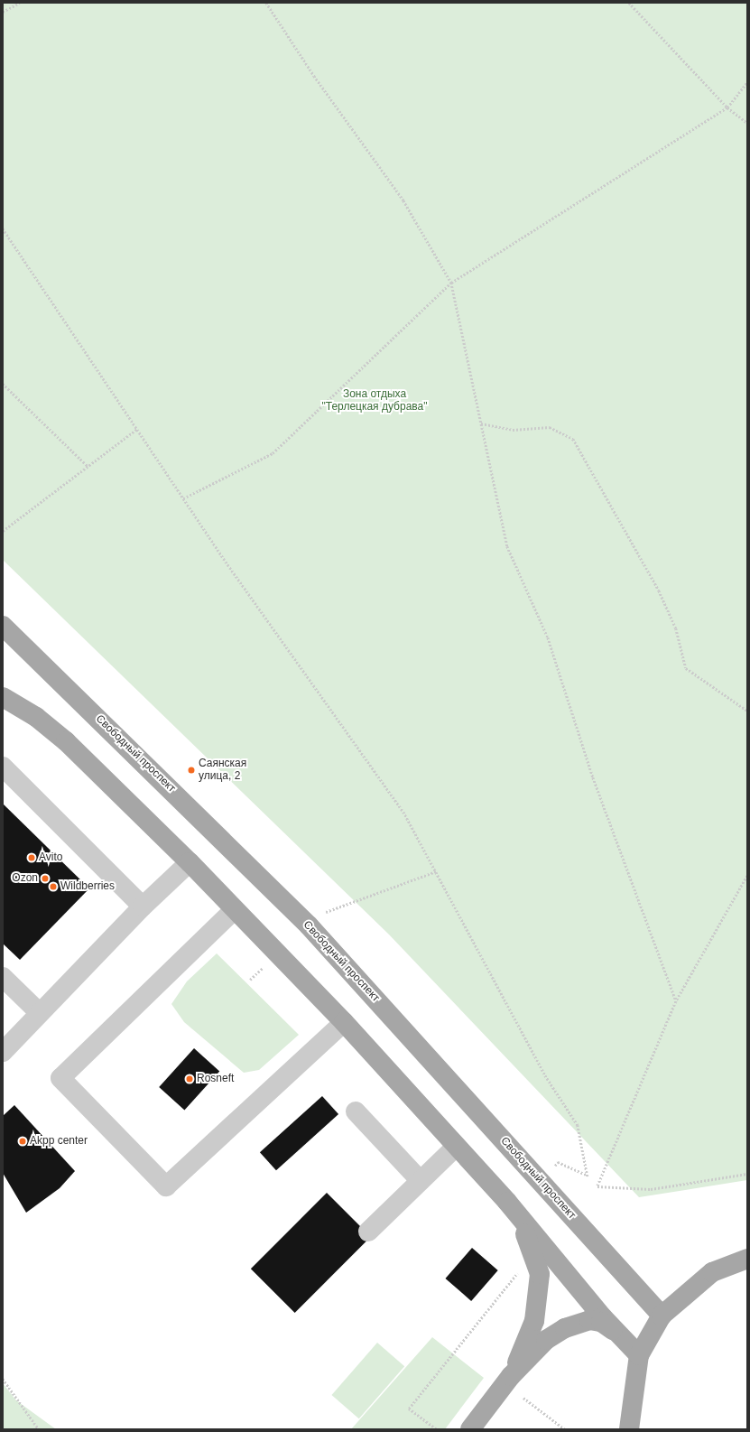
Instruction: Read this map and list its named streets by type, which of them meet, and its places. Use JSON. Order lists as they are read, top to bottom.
{
  "streets": {
    "main road": ["Свободный проспект"]
  },
  "parks": ["Зона отдыха \"Терлецкая дубрава\""],
  "places": [
    "Саянская улица, 2",
    "Avito",
    "Ozon",
    "Wildberries",
    "Rosneft",
    "Akpp center"
  ]
}
